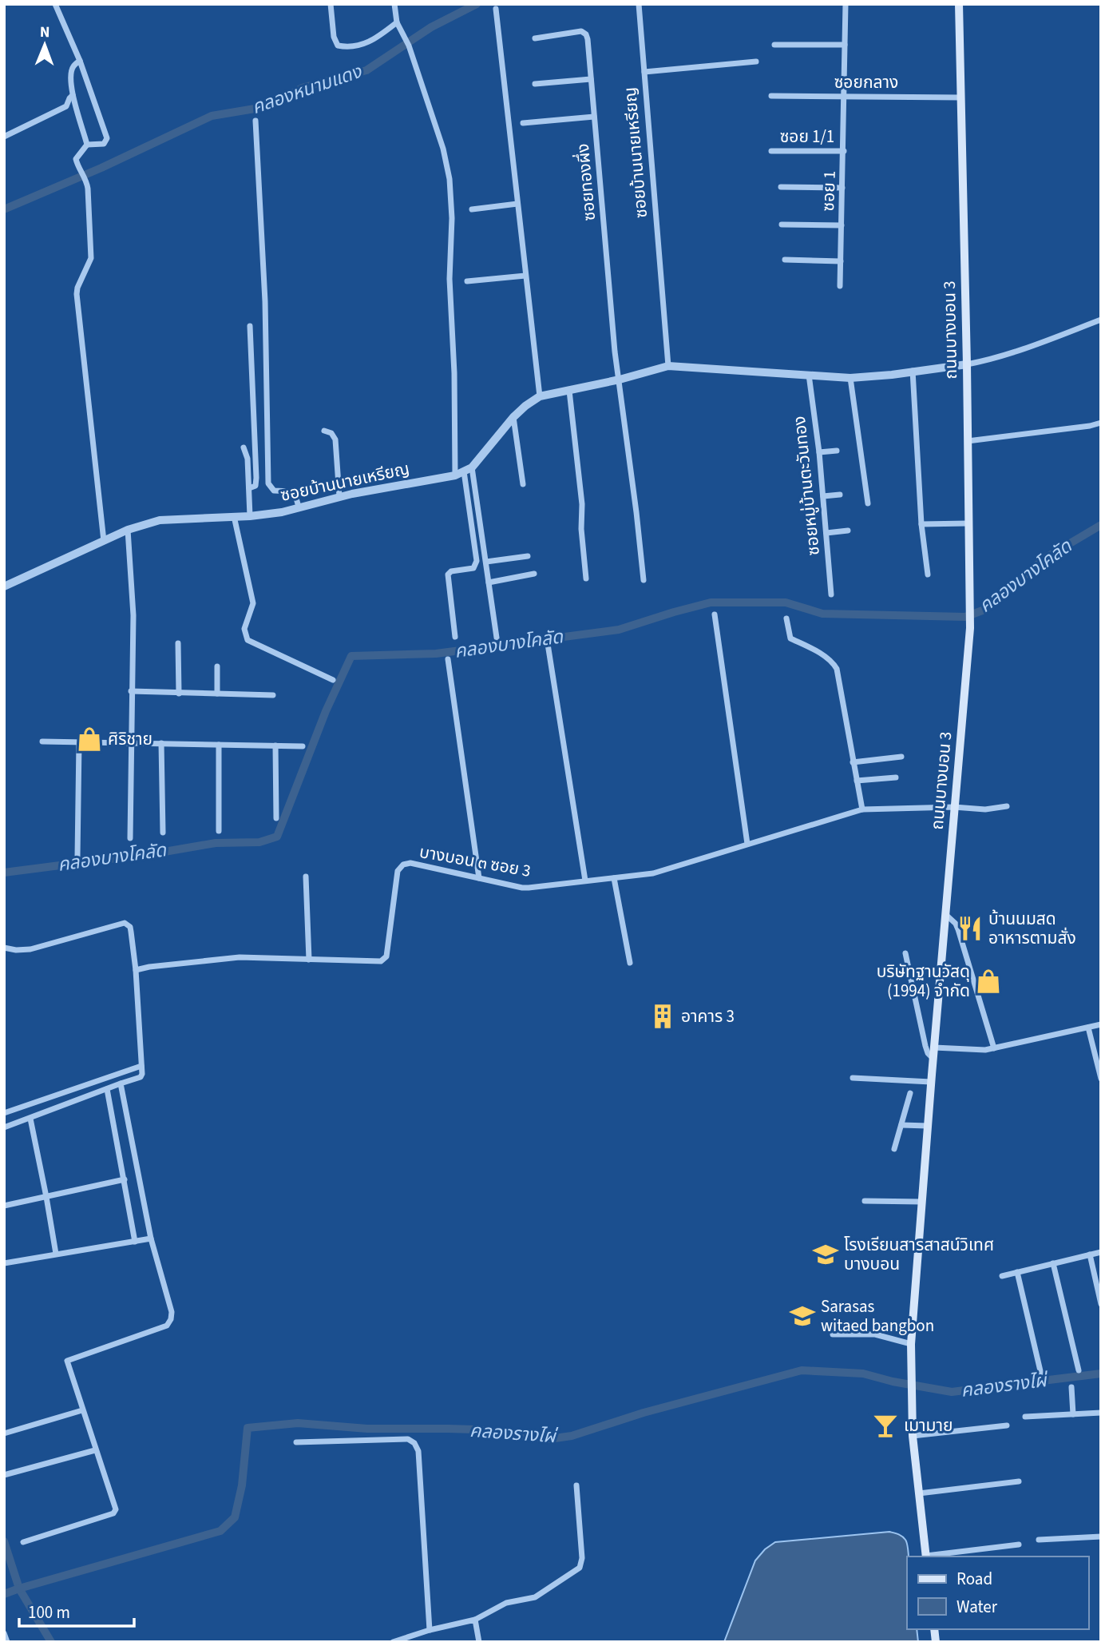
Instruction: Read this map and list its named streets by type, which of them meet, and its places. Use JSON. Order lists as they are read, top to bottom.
{
  "streets": {
    "main road": ["ถนนบางบอน 3"],
    "street": [
      "ซอยกลาง",
      "ซอย 1/1",
      "ซอยบ้านนายเหรียญ",
      "ซอยทองผึ่ง",
      "ซอย 1",
      "ซอยหมู่บ้านตะวันทอง",
      "บางบอน ๓ ซอย 3"
    ]
  },
  "crossings": [
    ["ซอยกลาง", "ซอย 1"],
    ["ซอยกลาง", "ถนนบางบอน 3"],
    ["ซอย 1/1", "ซอย 1"],
    ["ซอยบ้านนายเหรียญ", "ซอยทองผึ่ง"],
    ["ซอยบ้านนายเหรียญ", "ถนนบางบอน 3"],
    ["ซอยบ้านนายเหรียญ", "ซอยหมู่บ้านตะวันทอง"],
    ["ถนนบางบอน 3", "บางบอน ๓ ซอย 3"]
  ],
  "water": ["คลองหนามแดง", "คลองบางโคลัด", "คลองรางไผ่"],
  "places": {
    "shop": ["ศิริชาย", "บริษัทฐานวัสดุ (1994) จำกัด"],
    "restaurant": ["บ้านนมสด อาหารตามสั่ง"],
    "building": ["อาคาร 3"],
    "school or university": ["โรงเรียนสารสาสน์วิเทศ บางบอน", "Sarasas witaed bangbon"],
    "bar": ["เมามาย"]
  },
  "legend": ["Road", "Water"],
  "scale_bar": "100 m",
  "north": "top"
}
